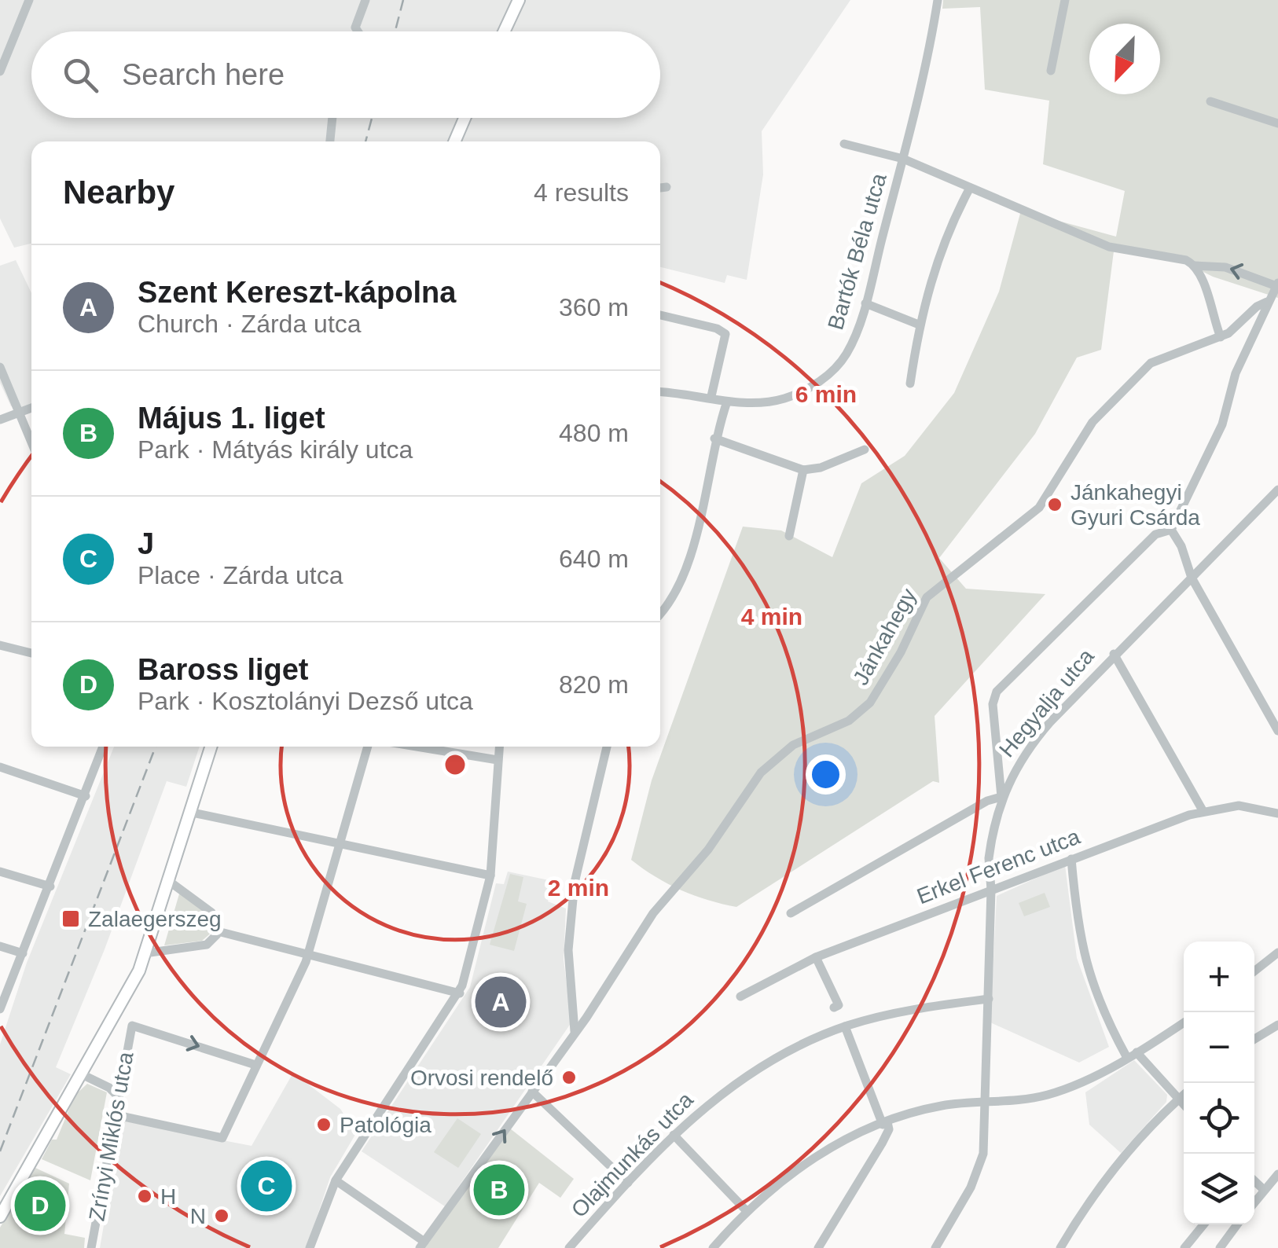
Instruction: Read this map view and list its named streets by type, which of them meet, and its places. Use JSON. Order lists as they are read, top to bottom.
{
  "streets": {
    "street": [
      "Bartók Béla utca",
      "Jánkahegy",
      "Hegyalja utca",
      "Erkel Ferenc utca",
      "Zrínyi Miklós utca",
      "Olajmunkás utca"
    ]
  },
  "crossings": [
    ["Hegyalja utca", "Erkel Ferenc utca"],
    ["Hegyalja utca", "Olajmunkás utca"]
  ],
  "places": {
    "other": [
      "Jánkahegyi Gyuri Csárda",
      "Orvosi rendelő",
      "Patológia",
      "H",
      "N"
    ],
    "transit": ["Zalaegerszeg"]
  },
  "north": "bottom left",
  "page": {
    "search": "Search here",
    "heading": ["Nearby", "4 results"],
    "list": [
      {
        "mark": "A",
        "name": "Szent Kereszt-kápolna",
        "note": "Church · Zárda utca",
        "value": "360 m"
      },
      {
        "mark": "B",
        "name": "Május 1. liget",
        "note": "Park · Mátyás király utca",
        "value": "480 m"
      },
      {
        "mark": "C",
        "name": "J",
        "note": "Place · Zárda utca",
        "value": "640 m"
      },
      {
        "mark": "D",
        "name": "Baross liget",
        "note": "Park · Kosztolányi Dezső utca",
        "value": "820 m"
      }
    ],
    "map_buttons": ["+", "−"],
    "pins": [
      "A",
      "C",
      "B",
      "D"
    ]
  },
  "rings": ["6 min", "4 min", "2 min"]
}
